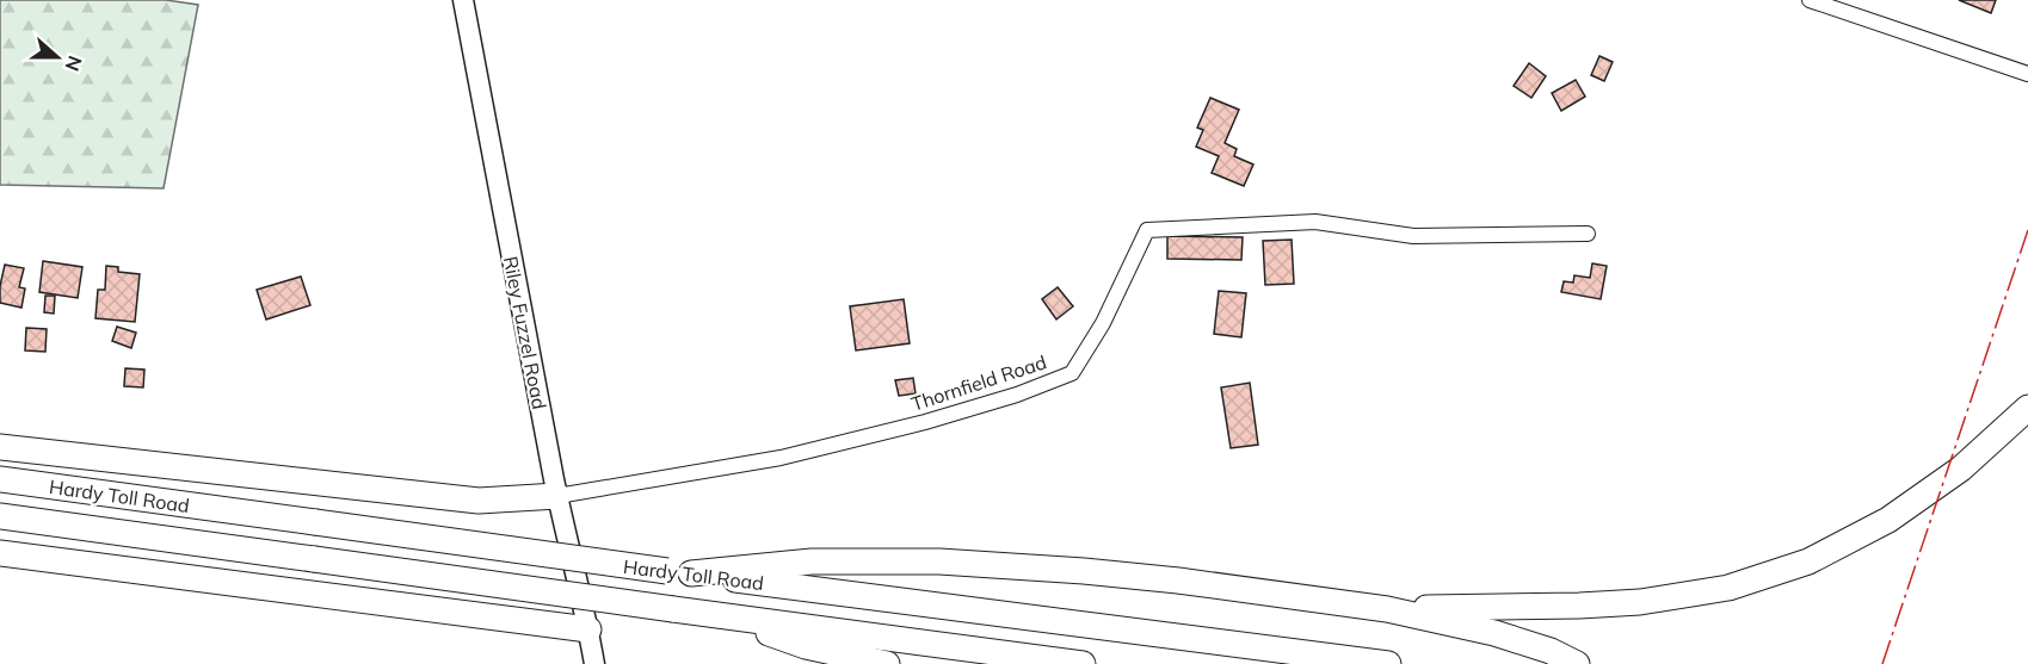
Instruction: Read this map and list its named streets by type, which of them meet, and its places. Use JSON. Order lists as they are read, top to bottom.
{
  "streets": {
    "highway": ["Hardy Toll Road"],
    "main road": ["Riley Fuzzel Road"],
    "street": ["Thornfield Road"]
  },
  "crossings": [
    ["Riley Fuzzel Road", "Thornfield Road"]
  ],
  "north": "right"
}
